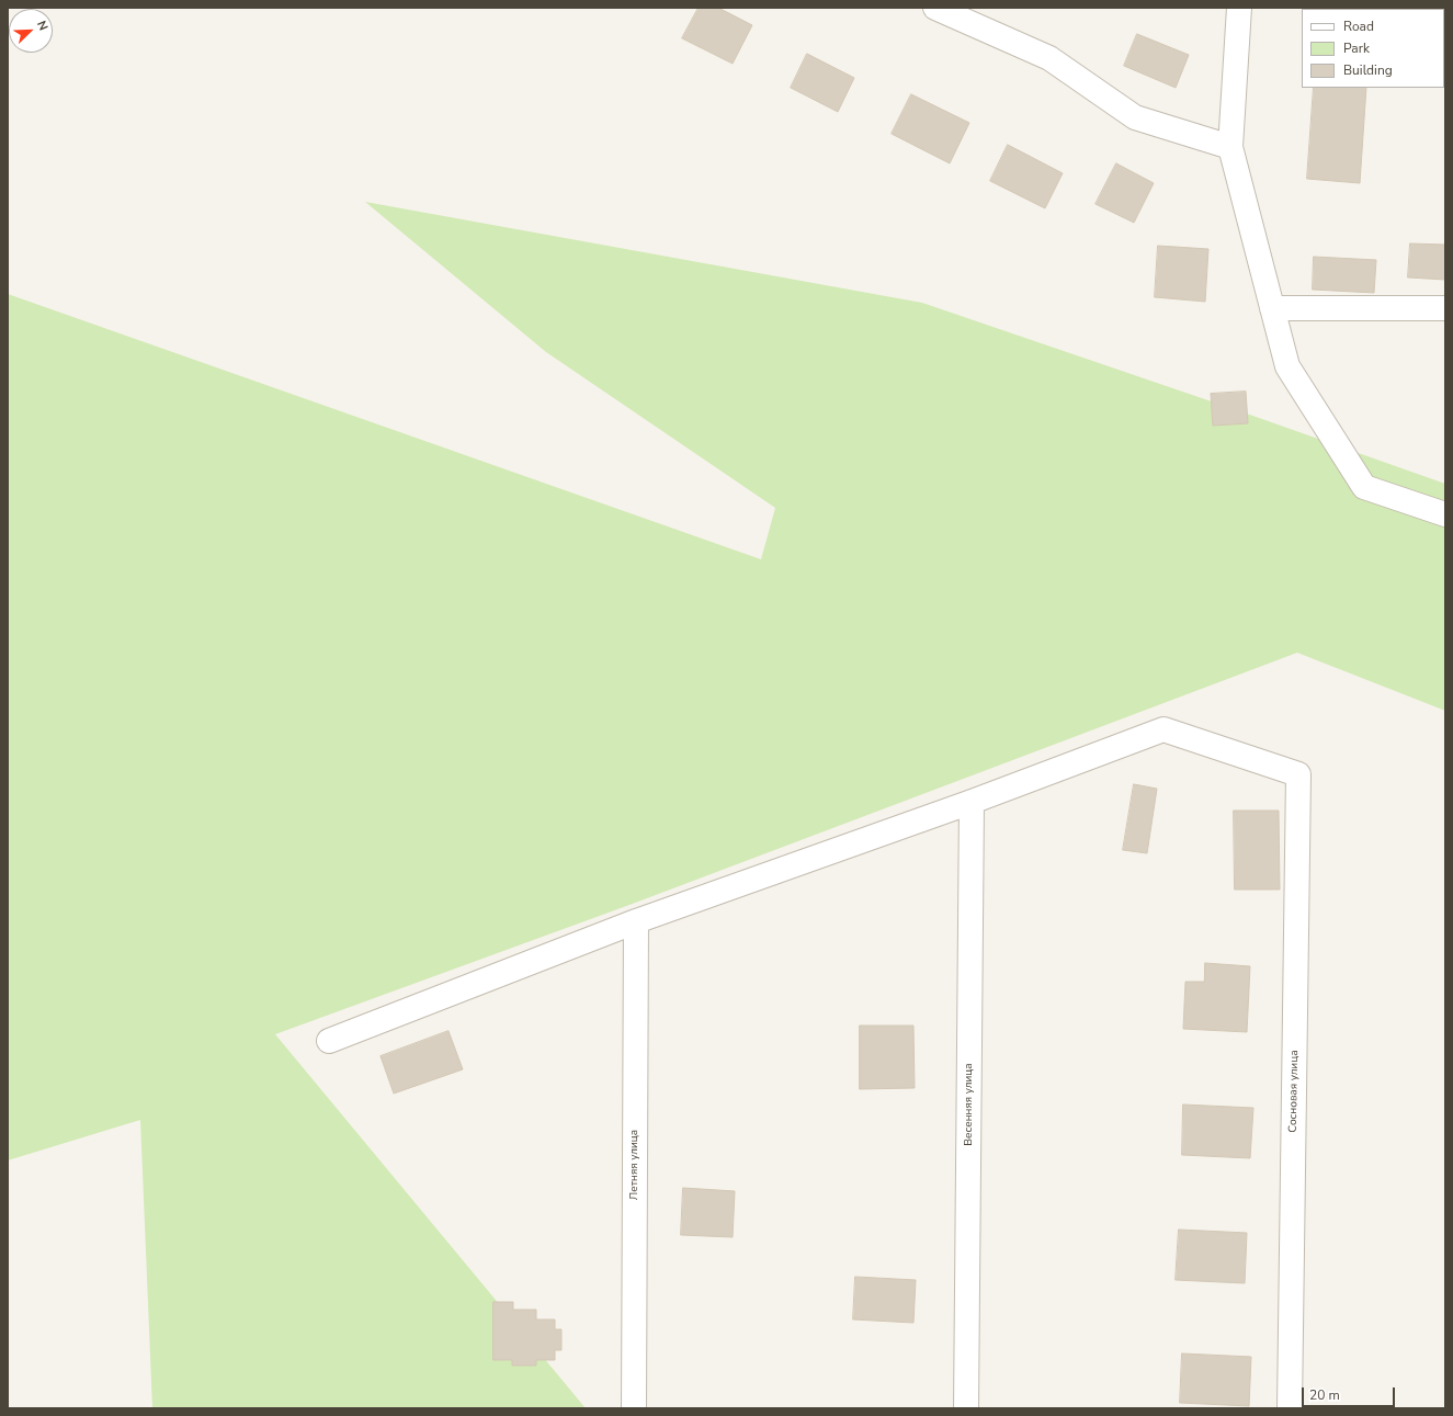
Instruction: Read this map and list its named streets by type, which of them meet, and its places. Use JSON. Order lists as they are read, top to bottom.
{
  "streets": {
    "street": ["Сосновая улица", "Весенняя улица", "Летняя улица"]
  },
  "crossings": [
    ["Сосновая улица", "Весенняя улица"]
  ],
  "legend": ["Road", "Park", "Building"],
  "scale_bar": "20 m",
  "north": "top right"
}
